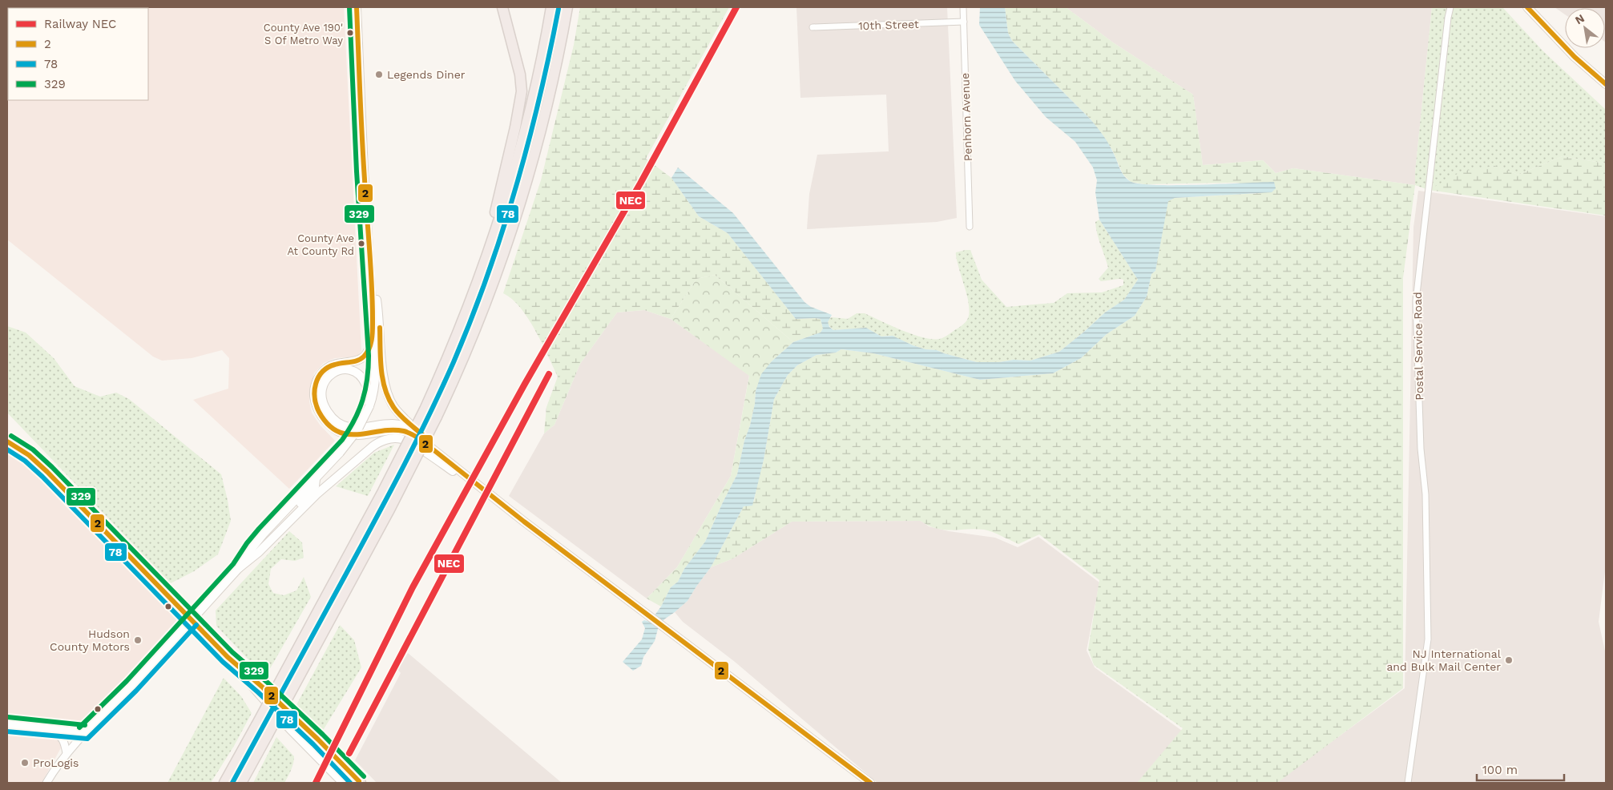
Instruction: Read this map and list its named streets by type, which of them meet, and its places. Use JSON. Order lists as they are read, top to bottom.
{
  "streets": {
    "street": ["10th Street", "Penhorn Avenue", "Postal Service Road"]
  },
  "crossings": [
    ["10th Street", "Penhorn Avenue"]
  ],
  "places": [
    "County Ave 190' S Of Metro Way",
    "Legends Diner",
    "County Ave At County Rd",
    "Hudson County Motors",
    "NJ International and Bulk Mail Center",
    "ProLogis"
  ],
  "lines": [
    "rail line NEC",
    "transit line 2",
    "transit line 329",
    "transit line 78"
  ],
  "legend": [
    "Railway NEC",
    "2",
    "78",
    "329"
  ],
  "scale_bar": "100 m",
  "north": "top left"
}
